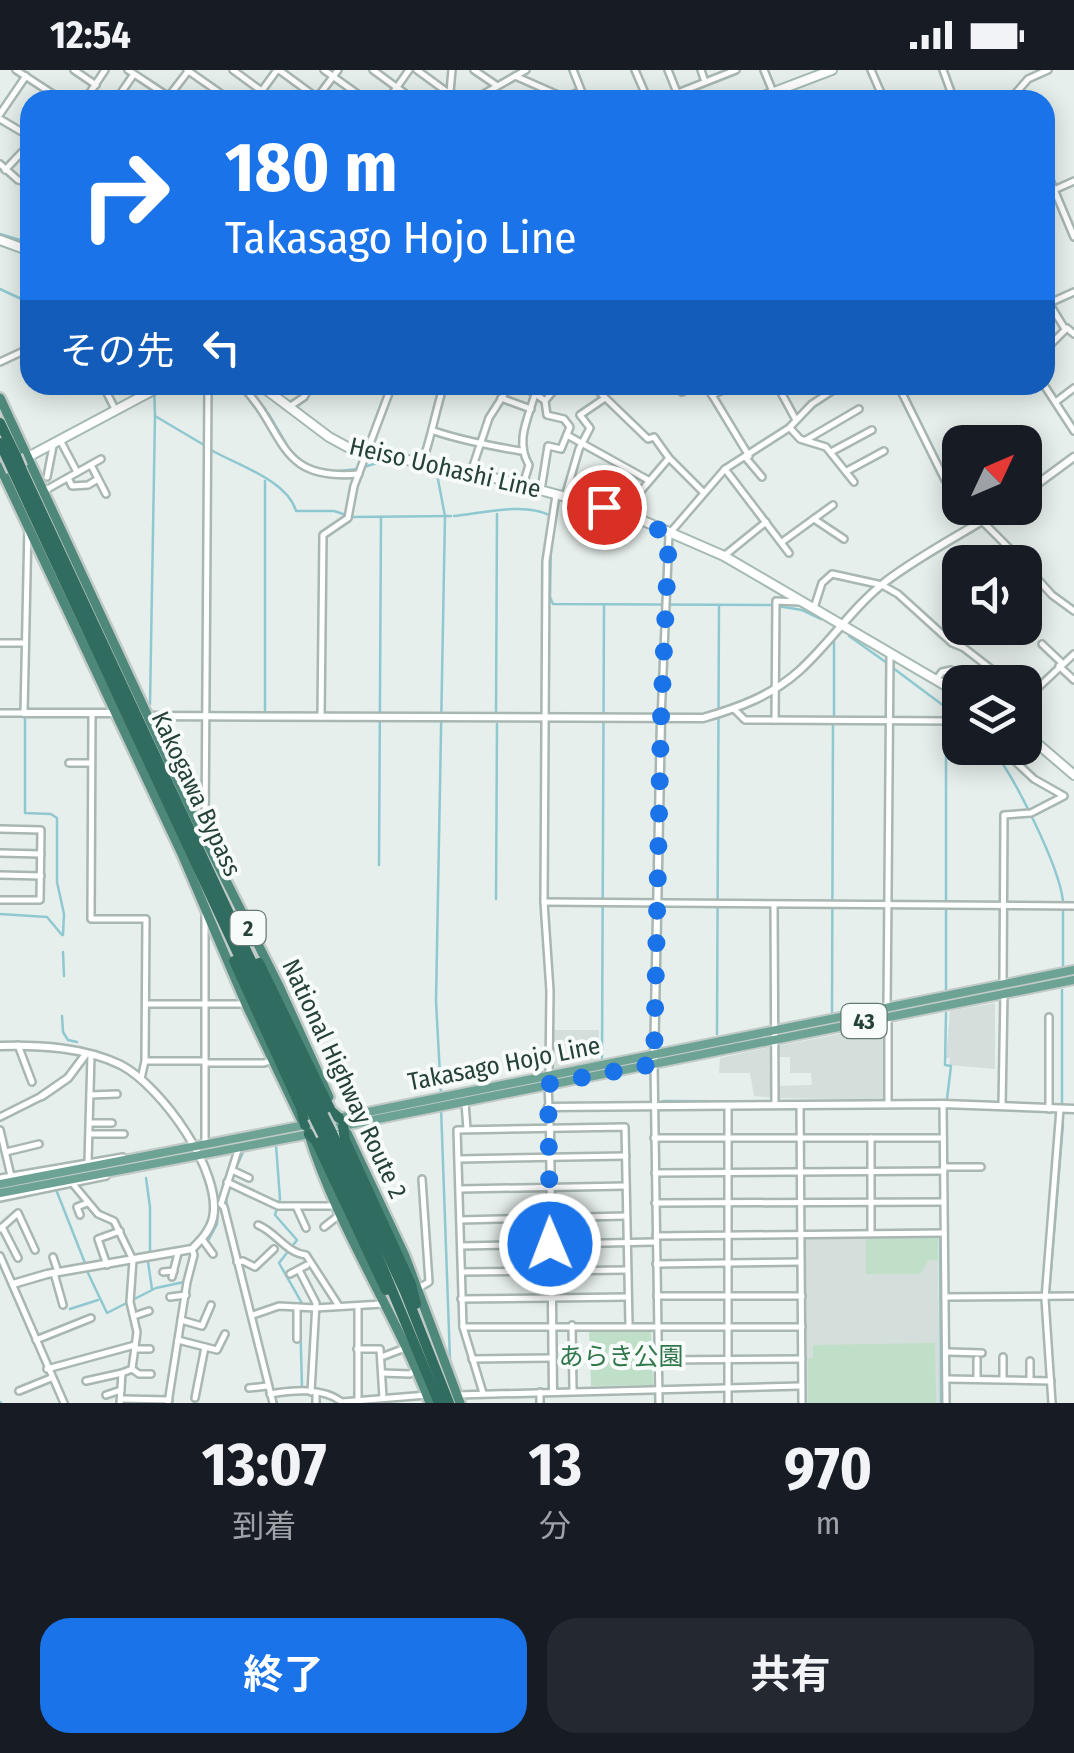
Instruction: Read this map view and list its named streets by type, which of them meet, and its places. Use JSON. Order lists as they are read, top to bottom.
{
  "streets": {
    "highway": ["Kakogawa Bypass", "2", "National Highway Route 2"],
    "main road": ["Heiso Uohashi Line", "43", "Takasago Hojo Line"]
  },
  "crossings": [
    ["Kakogawa Bypass", "Takasago Hojo Line"],
    ["Kakogawa Bypass", "National Highway Route 2"],
    ["Takasago Hojo Line", "National Highway Route 2"]
  ],
  "parks": ["あらき公園"],
  "north": "top right",
  "page": {
    "status": "12:54",
    "turn": ["180 m", "Takasago Hojo Line"],
    "then": "その先",
    "eta": [
      "13:07",
      "到着",
      "13",
      "分",
      "970",
      "m"
    ],
    "buttons": ["終了", "共有"]
  }
}
